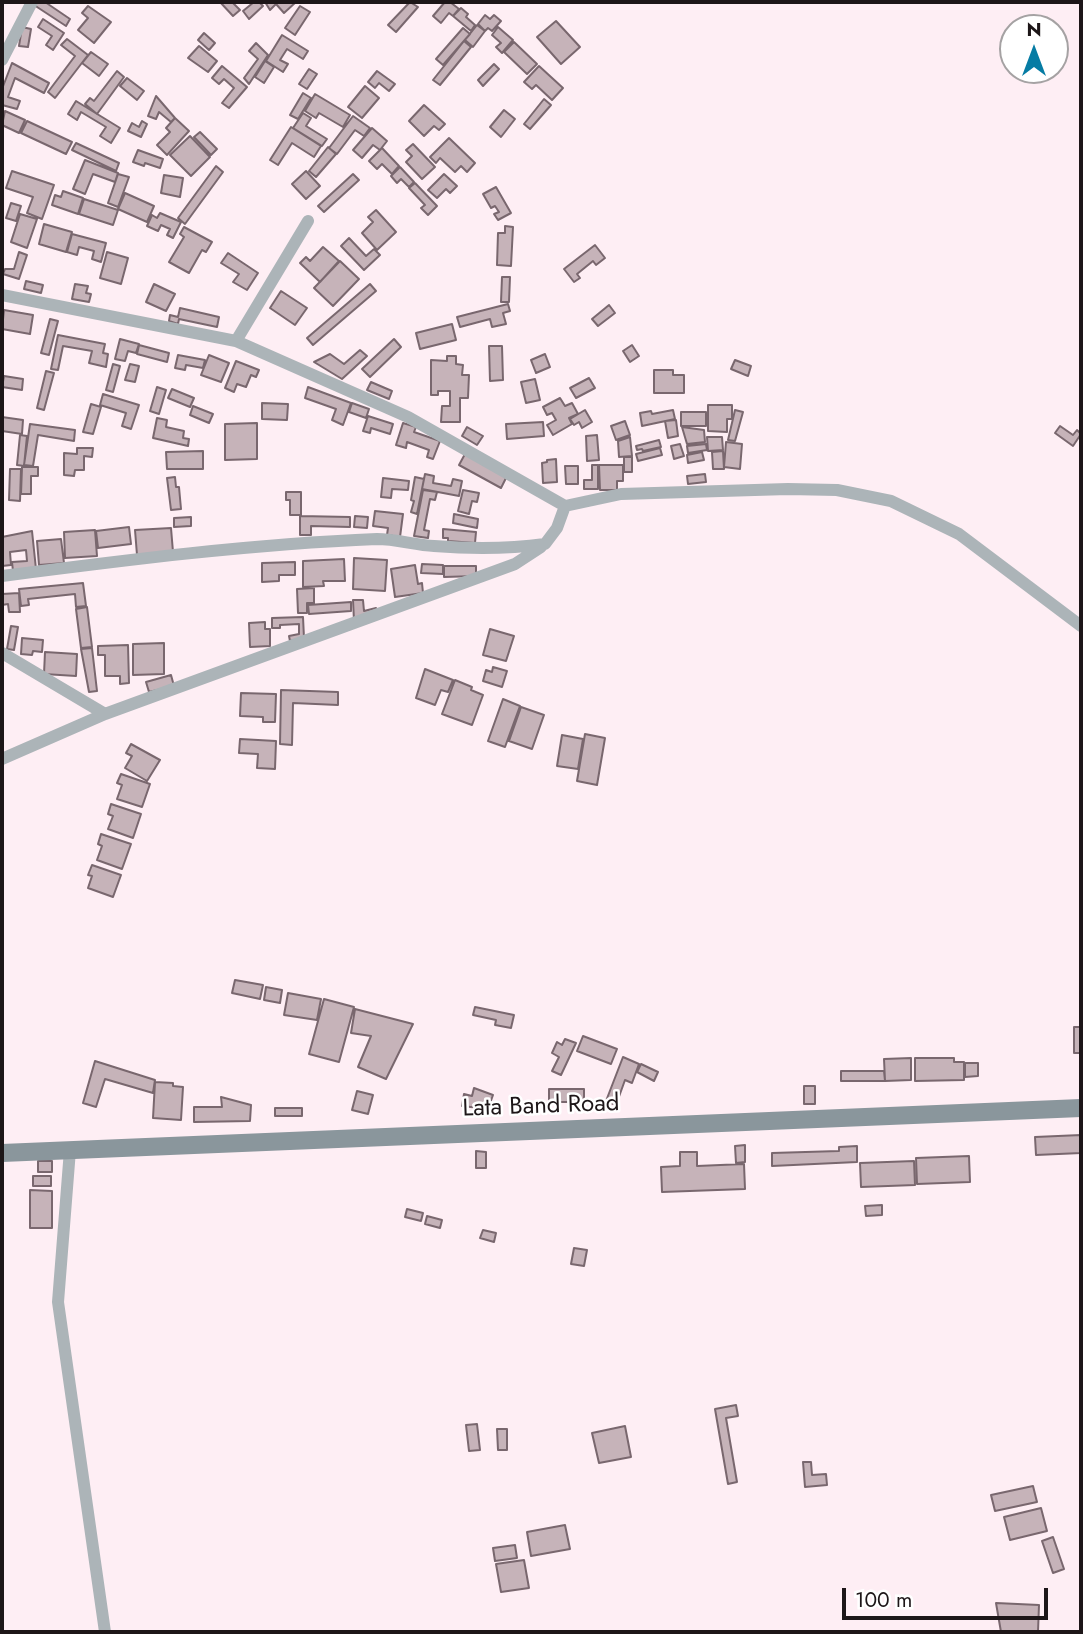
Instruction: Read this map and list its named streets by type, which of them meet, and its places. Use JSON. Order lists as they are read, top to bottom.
{
  "streets": {
    "main road": ["Lata Band Road"]
  },
  "scale_bar": "100 m",
  "north": "top"
}
